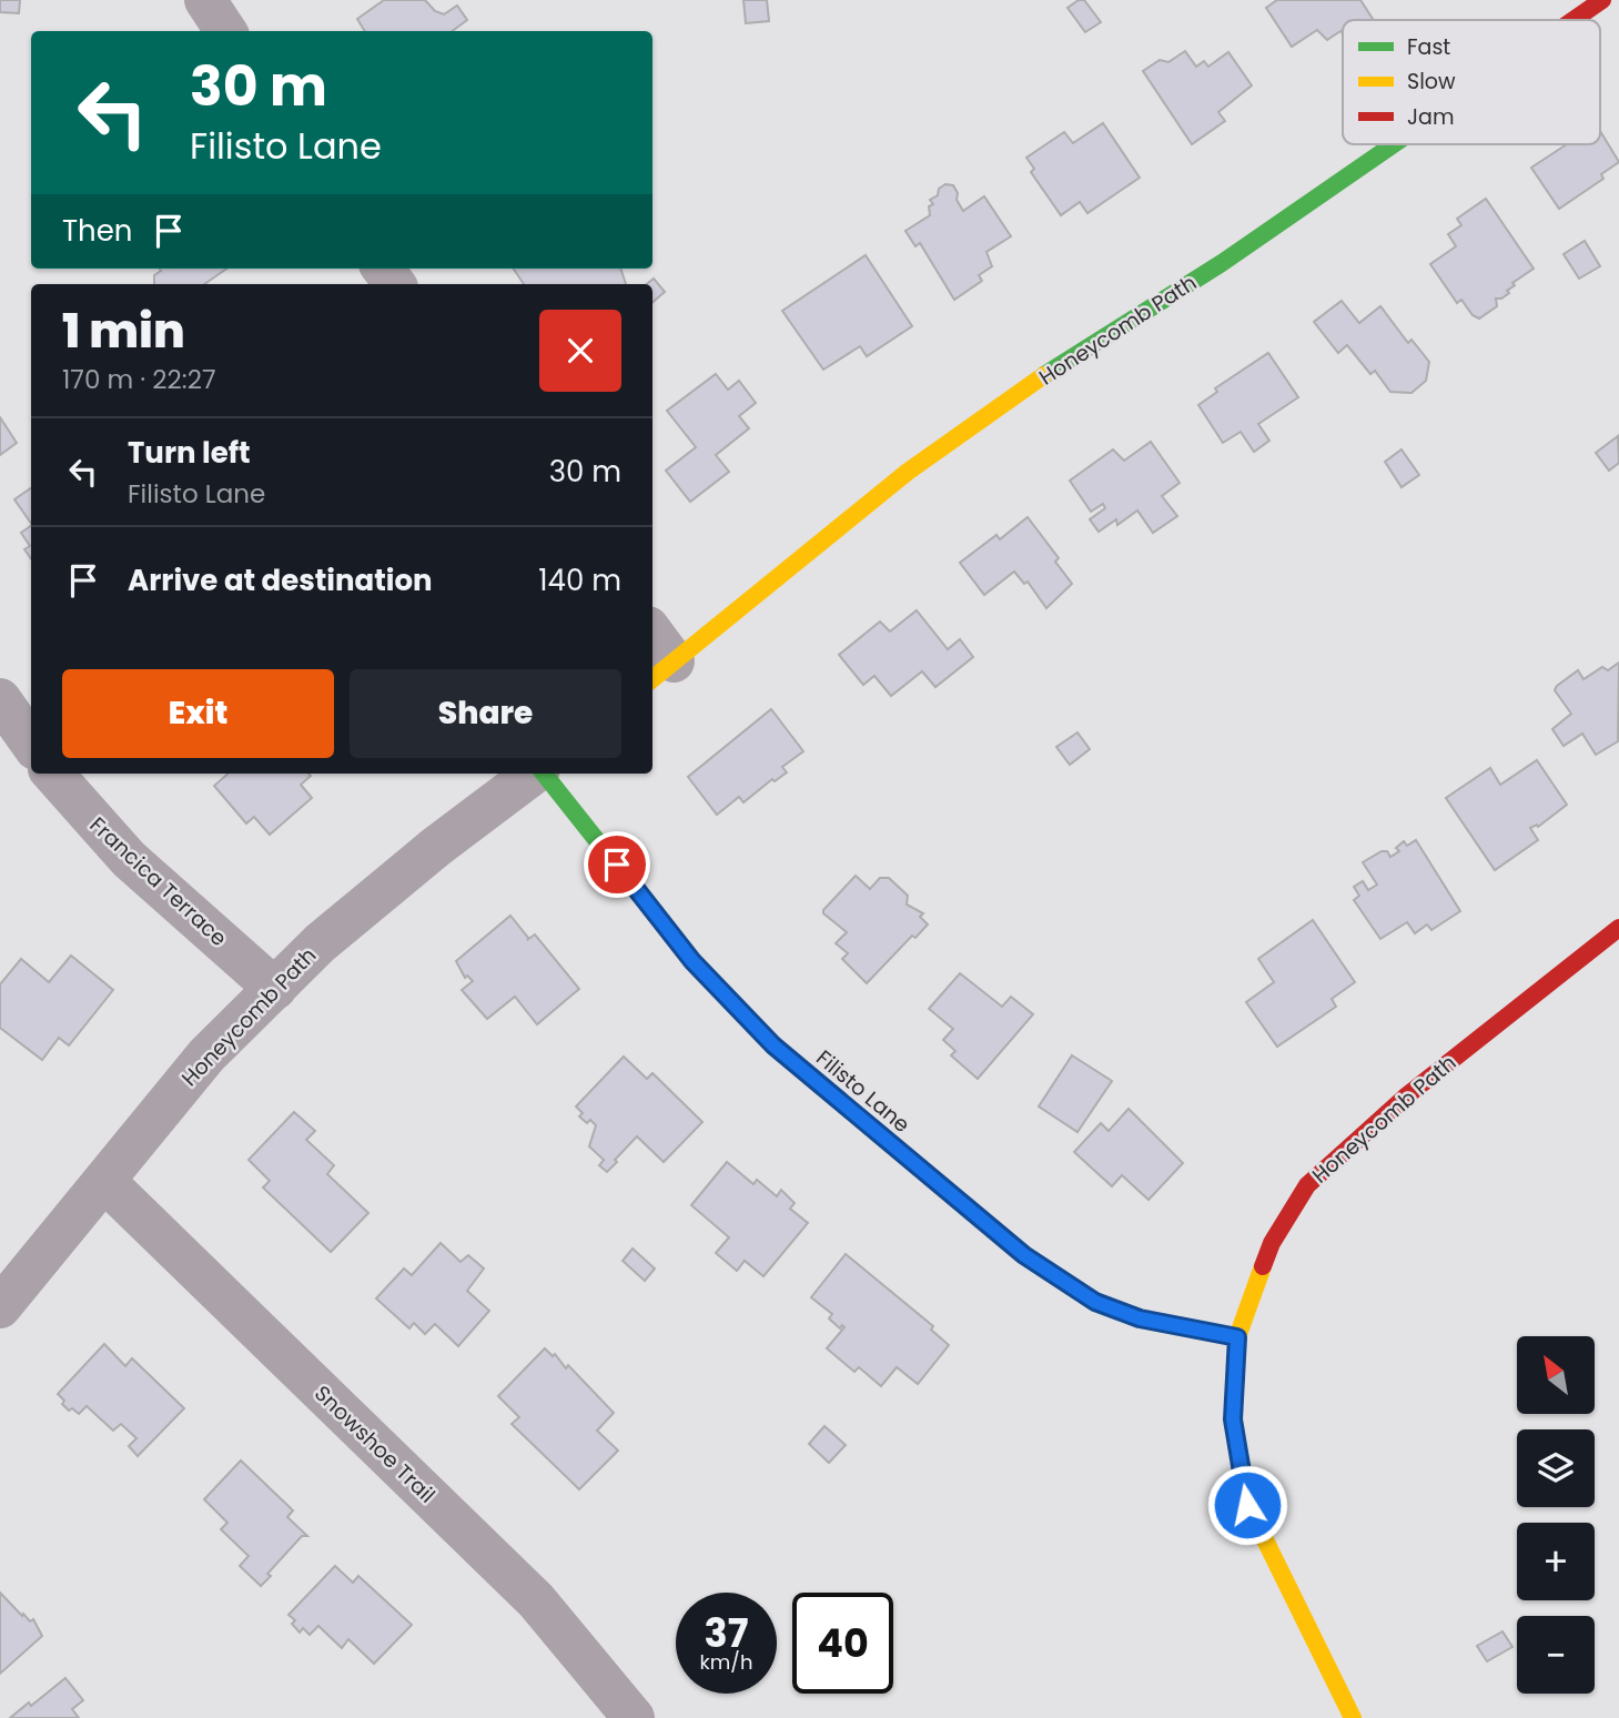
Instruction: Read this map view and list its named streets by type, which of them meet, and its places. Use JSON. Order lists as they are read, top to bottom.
{
  "streets": {
    "street": [
      "Honeycomb Path",
      "Francica Terrace",
      "Filisto Lane",
      "Snowshoe Trail"
    ]
  },
  "crossings": [
    ["Honeycomb Path", "Francica Terrace"],
    ["Honeycomb Path", "Filisto Lane"],
    ["Honeycomb Path", "Snowshoe Trail"]
  ],
  "legend": ["Fast", "Slow", "Jam"],
  "north": "top left",
  "page": {
    "turn": ["30 m", "Filisto Lane"],
    "then": "Then",
    "heading": ["1 min", "170 m · 22:27"],
    "list": [
      {
        "name": "Turn left",
        "note": "Filisto Lane",
        "value": "30 m"
      },
      {
        "name": "Arrive at destination",
        "value": "140 m"
      }
    ],
    "buttons": ["Exit", "Share"],
    "map_buttons": ["+", "−"],
    "speed": "37 km/h",
    "limit": "40"
  }
}
